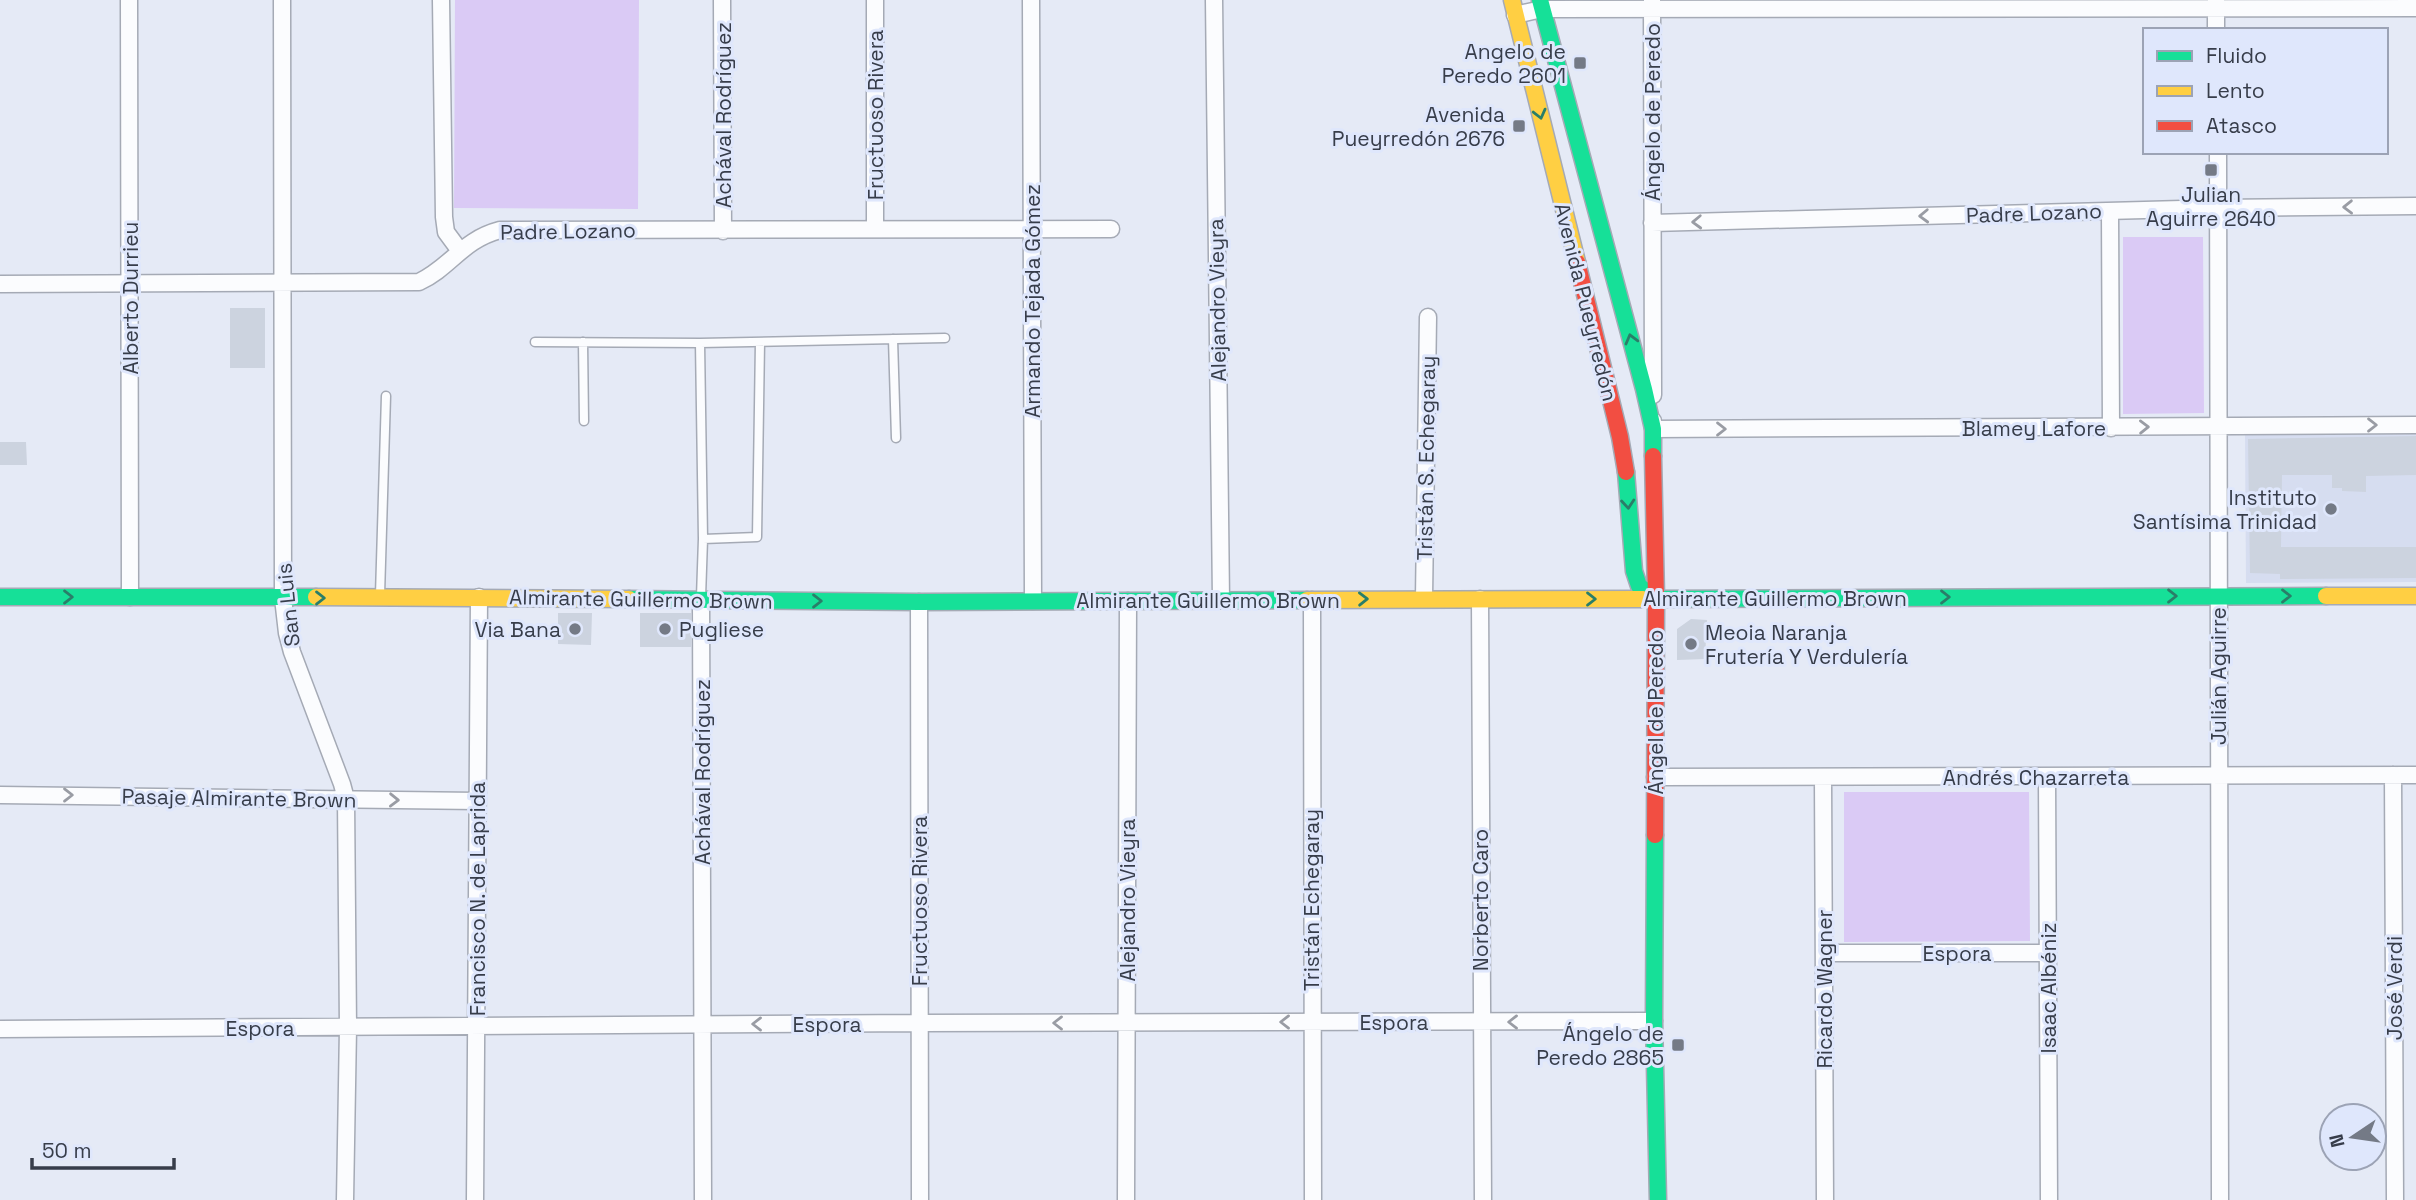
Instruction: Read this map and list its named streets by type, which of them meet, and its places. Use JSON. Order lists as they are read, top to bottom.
{
  "streets": {
    "street": [
      "Ángelo de Peredo",
      "Achával Rodríguez",
      "Fructuoso Rivera",
      "Padre Lozano",
      "Alberto Durrieu",
      "Alejandro Vieyra",
      "Armando Tejada Gómez",
      "Avenida Pueyrredón",
      "Blamey Lafore",
      "Tristán S. Echegaray",
      "Almirante Guillermo Brown",
      "San Luis",
      "Julián Aguirre",
      "Ángel de Peredo",
      "Andrés Chazarreta",
      "Pasaje Almirante Brown",
      "Francisco N. de Laprida",
      "Tristán Echegaray",
      "Norberto Caro",
      "Espora",
      "Isaac Albéniz",
      "José Verdi",
      "Ricardo Wagner"
    ]
  },
  "crossings": [
    ["Ángelo de Peredo", "Padre Lozano"],
    ["Ángelo de Peredo", "Ángel de Peredo"],
    ["Achával Rodríguez", "Padre Lozano"],
    ["Achával Rodríguez", "Almirante Guillermo Brown"],
    ["Achával Rodríguez", "Espora"],
    ["Fructuoso Rivera", "Padre Lozano"],
    ["Fructuoso Rivera", "Almirante Guillermo Brown"],
    ["Fructuoso Rivera", "Espora"],
    ["Padre Lozano", "Alberto Durrieu"],
    ["Padre Lozano", "Armando Tejada Gómez"],
    ["Padre Lozano", "San Luis"],
    ["Padre Lozano", "Julián Aguirre"],
    ["Padre Lozano", "Ángel de Peredo"],
    ["Alberto Durrieu", "Almirante Guillermo Brown"],
    ["Alejandro Vieyra", "Almirante Guillermo Brown"],
    ["Alejandro Vieyra", "Espora"],
    ["Armando Tejada Gómez", "Almirante Guillermo Brown"],
    ["Avenida Pueyrredón", "Blamey Lafore"],
    ["Avenida Pueyrredón", "Almirante Guillermo Brown"],
    ["Avenida Pueyrredón", "Ángel de Peredo"],
    ["Blamey Lafore", "Julián Aguirre"],
    ["Blamey Lafore", "Ángel de Peredo"],
    ["Tristán S. Echegaray", "Almirante Guillermo Brown"],
    ["Almirante Guillermo Brown", "San Luis"],
    ["Almirante Guillermo Brown", "Julián Aguirre"],
    ["Almirante Guillermo Brown", "Ángel de Peredo"],
    ["Almirante Guillermo Brown", "Francisco N. de Laprida"],
    ["Almirante Guillermo Brown", "Tristán Echegaray"],
    ["Almirante Guillermo Brown", "Norberto Caro"],
    ["San Luis", "Pasaje Almirante Brown"],
    ["San Luis", "Espora"],
    ["Julián Aguirre", "Andrés Chazarreta"],
    ["Ángel de Peredo", "Andrés Chazarreta"],
    ["Ángel de Peredo", "Espora"],
    ["Andrés Chazarreta", "Isaac Albéniz"],
    ["Andrés Chazarreta", "José Verdi"],
    ["Andrés Chazarreta", "Ricardo Wagner"],
    ["Pasaje Almirante Brown", "Francisco N. de Laprida"],
    ["Francisco N. de Laprida", "Espora"],
    ["Tristán Echegaray", "Espora"],
    ["Norberto Caro", "Espora"],
    ["Espora", "Isaac Albéniz"],
    ["Espora", "Ricardo Wagner"]
  ],
  "one_way": [
    "Blamey Lafore",
    "Almirante Guillermo Brown",
    "Pasaje Almirante Brown",
    "Espora"
  ],
  "places": {
    "transit": [
      "Angelo de Peredo 2601",
      "Avenida Pueyrredón 2676",
      "Julian Aguirre 2640",
      "Ángelo de Peredo 2865"
    ],
    "other": [
      "Instituto Santísima Trinidad",
      "Via Bana",
      "Pugliese",
      "Meoia Naranja Frutería Y Verdulería"
    ]
  },
  "legend": ["Fluido", "Lento", "Atasco"],
  "scale_bar": "50 m",
  "north": "left"
}
